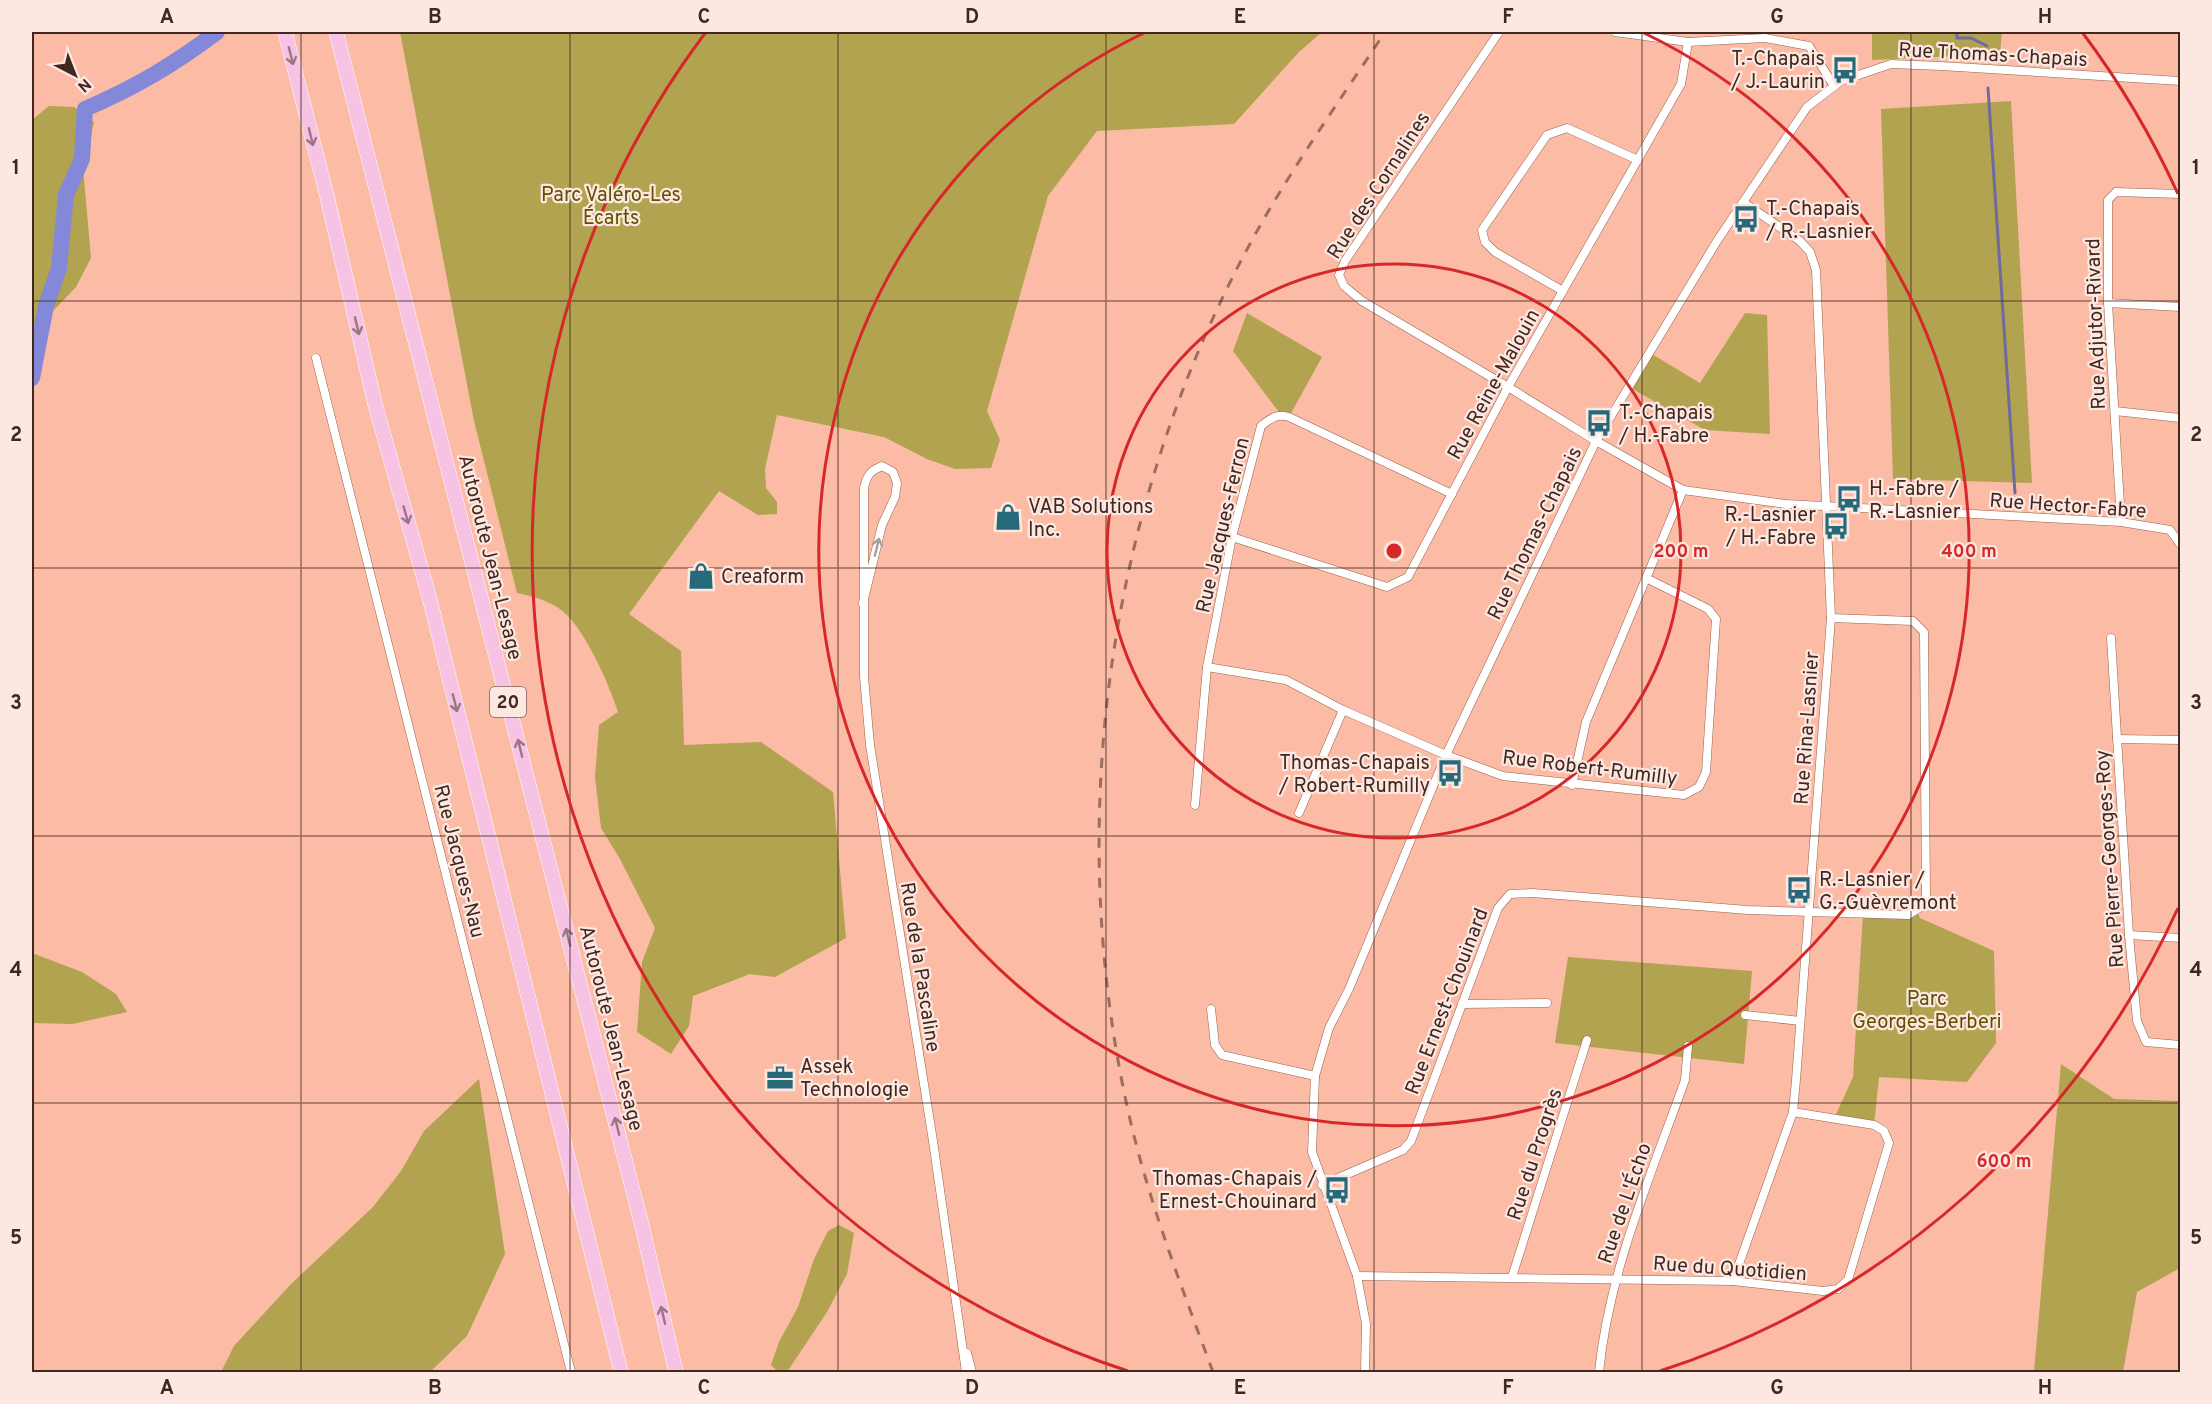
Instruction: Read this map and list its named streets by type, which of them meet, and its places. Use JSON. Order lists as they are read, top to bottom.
{
  "streets": {
    "highway": ["Autoroute Jean-Lesage", "20"],
    "street": [
      "Rue Thomas-Chapais",
      "Rue des Cornalines",
      "Rue Adjutor-Rivard",
      "Rue Reine-Malouin",
      "Rue Hector-Fabre",
      "Rue Jacques-Ferron",
      "Rue Rina-Lasnier",
      "Rue Robert-Rumilly",
      "Rue Pierre-Georges-Roy",
      "Rue Jacques-Nau",
      "Rue de la Pascaline",
      "Rue Ernest-Chouinard",
      "Rue du Progrès",
      "Rue de L'Écho",
      "Rue du Quotidien"
    ]
  },
  "crossings": [
    ["Rue Thomas-Chapais", "Rue Hector-Fabre"],
    ["Rue Thomas-Chapais", "Rue Rina-Lasnier"],
    ["Rue Thomas-Chapais", "Rue Robert-Rumilly"],
    ["Rue Thomas-Chapais", "Rue Ernest-Chouinard"],
    ["Rue Thomas-Chapais", "Rue du Quotidien"],
    ["Rue des Cornalines", "Rue Reine-Malouin"],
    ["Rue des Cornalines", "Rue Hector-Fabre"],
    ["Rue Adjutor-Rivard", "Rue Hector-Fabre"],
    ["Rue Reine-Malouin", "Rue Hector-Fabre"],
    ["Rue Reine-Malouin", "Rue Jacques-Ferron"],
    ["Rue Hector-Fabre", "Rue Rina-Lasnier"],
    ["Rue Jacques-Ferron", "Rue Robert-Rumilly"],
    ["Rue Rina-Lasnier", "Rue Ernest-Chouinard"],
    ["Rue Rina-Lasnier", "Rue du Quotidien"],
    ["Rue du Progrès", "Rue du Quotidien"],
    ["Rue de L'Écho", "Rue du Quotidien"]
  ],
  "parks": ["Parc Valéro-Les Écarts", "Parc Georges-Berberi"],
  "places": {
    "bus stop": [
      "T.-Chapais / J.-Laurin",
      "T.-Chapais / R.-Lasnier",
      "T.-Chapais / H.-Fabre",
      "H.-Fabre / R.-Lasnier",
      "R.-Lasnier / H.-Fabre",
      "Thomas-Chapais / Robert-Rumilly",
      "R.-Lasnier / G.-Guèvremont",
      "Thomas-Chapais / Ernest-Chouinard"
    ],
    "shop": ["VAB Solutions Inc.", "Creaform"],
    "office": ["Assek Technologie"]
  },
  "north": "bottom right",
  "grid": {
    "columns": [
      "A",
      "B",
      "C",
      "D",
      "E",
      "F",
      "G",
      "H"
    ],
    "rows": [
      "1",
      "2",
      "3",
      "4",
      "5"
    ]
  },
  "rings": ["200 m", "400 m", "600 m"]
}
